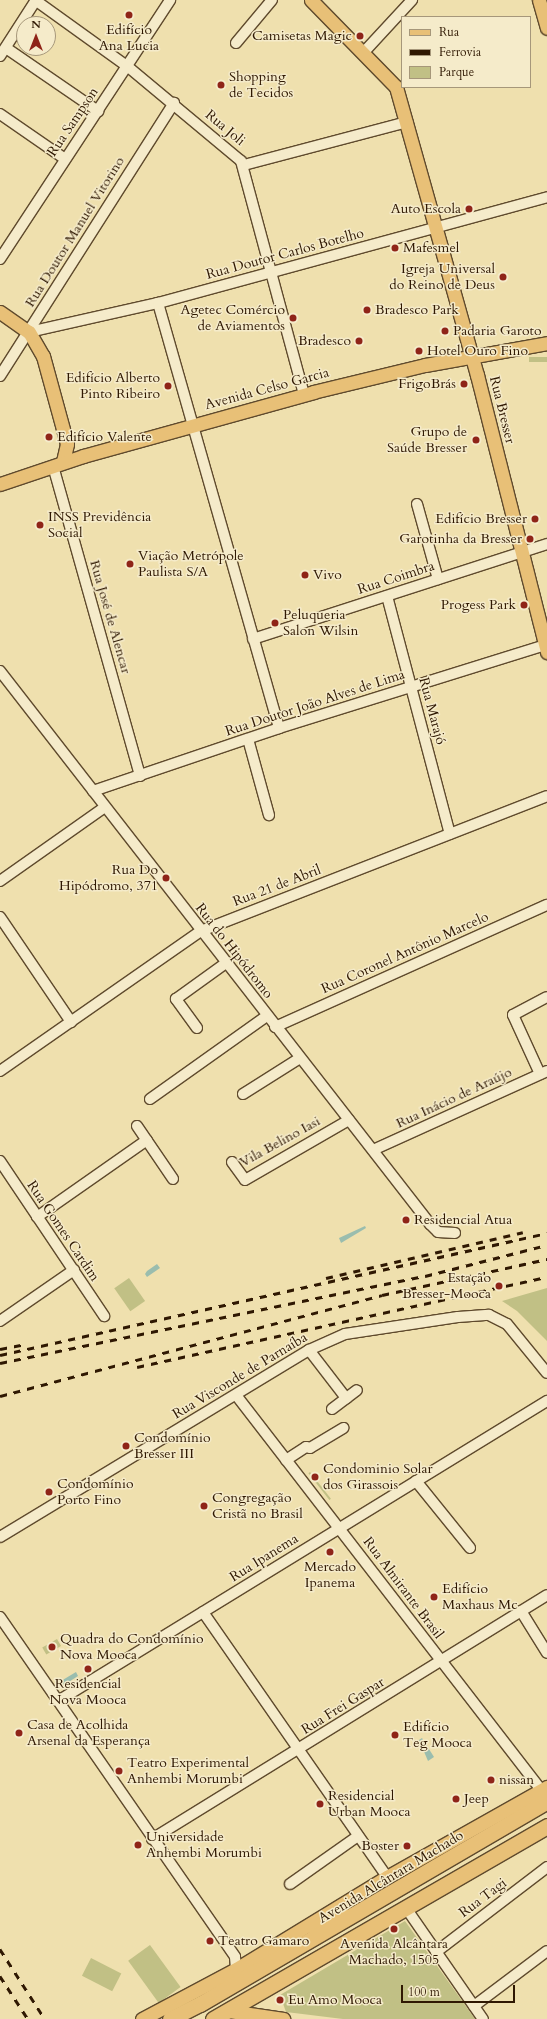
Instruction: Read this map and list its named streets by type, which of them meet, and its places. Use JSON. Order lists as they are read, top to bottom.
{
  "streets": {
    "highway": ["Avenida Alcântara Machado"],
    "main road": ["Avenida Celso Garcia", "Rua Bresser"],
    "street": [
      "Rua Sampson",
      "Rua Joli",
      "Rua Doutor Manuel Vitorino",
      "Rua Doutor Carlos Botelho",
      "Rua Coimbra",
      "Rua José de Alencar",
      "Rua Doutor João Alves de Lima",
      "Rua Marajó",
      "Rua 21 de Abril",
      "Rua do Hipódromo",
      "Rua Coronel Antônio Marcelo",
      "Rua Inácio de Araújo",
      "Vila Belino Iasi",
      "Rua Gomes Cardim",
      "Rua Visconde de Parnaíba",
      "Rua Ipanema",
      "Rua Almirante Brasil",
      "Rua Frei Gaspar",
      "Rua Tagi"
    ]
  },
  "crossings": [
    ["Rua Sampson", "Rua Joli"],
    ["Rua Joli", "Rua Doutor Manuel Vitorino"],
    ["Rua Joli", "Rua Doutor Carlos Botelho"],
    ["Rua Joli", "Avenida Celso Garcia"],
    ["Rua Doutor Manuel Vitorino", "Rua Doutor Carlos Botelho"],
    ["Rua Doutor Carlos Botelho", "Rua Bresser"],
    ["Avenida Celso Garcia", "Rua Bresser"],
    ["Avenida Celso Garcia", "Rua José de Alencar"],
    ["Rua Bresser", "Rua Coimbra"],
    ["Rua Bresser", "Rua Doutor João Alves de Lima"],
    ["Rua Coimbra", "Rua Marajó"],
    ["Rua José de Alencar", "Rua Doutor João Alves de Lima"],
    ["Rua Doutor João Alves de Lima", "Rua Marajó"],
    ["Rua Doutor João Alves de Lima", "Rua do Hipódromo"],
    ["Rua Marajó", "Rua 21 de Abril"],
    ["Rua 21 de Abril", "Rua do Hipódromo"],
    ["Rua do Hipódromo", "Rua Coronel Antônio Marcelo"],
    ["Rua do Hipódromo", "Rua Inácio de Araújo"],
    ["Rua do Hipódromo", "Vila Belino Iasi"],
    ["Rua Visconde de Parnaíba", "Rua Almirante Brasil"],
    ["Rua Ipanema", "Rua Almirante Brasil"],
    ["Rua Almirante Brasil", "Rua Frei Gaspar"],
    ["Rua Almirante Brasil", "Avenida Alcântara Machado"]
  ],
  "places": [
    "Edifício Ana Lucia",
    "Camisetas Magic",
    "Shopping de Tecidos",
    "Auto Escola",
    "Mafesmel",
    "Igreja Universal do Reino de Deus",
    "Bradesco Park",
    "Agetec Comércio de Aviamentos",
    "Padaria Garoto",
    "Bradesco",
    "Hotel Ouro Fino",
    "FrigoBrás",
    "Edifício Alberto Pinto Ribeiro",
    "Edifício Valente",
    "Grupo de Saúde Bresser",
    "Edifício Bresser",
    "INSS Previdência Social",
    "Garotinha da Bresser",
    "Viação Metrópole Paulista S/A",
    "Vivo",
    "Progess Park",
    "Peluqueria Salon Wilsin",
    "Rua Do Hipódromo, 371",
    "Residencial Atua",
    "Estação Bresser-Mooca",
    "Condomínio Bresser III",
    "Condominio Solar dos Girassois",
    "Condomínio Porto Fino",
    "Congregação Cristã no Brasil",
    "Mercado Ipanema",
    "Edifício Maxhaus Mc",
    "Quadra do Condomínio Nova Mooca",
    "Residencial Nova Mooca",
    "Casa de Acolhida Arsenal da Esperança",
    "Edifício Teg Mooca",
    "Teatro Experimental Anhembi Morumbi",
    "nissan",
    "Jeep",
    "Residencial Urban Mooca",
    "Universidade Anhembi Morumbi",
    "Boster",
    "Avenida Alcântara Machado, 1505",
    "Teatro Gamaro",
    "Eu Amo Mooca"
  ],
  "legend": ["Rua", "Ferrovia", "Parque"],
  "scale_bar": "100 m",
  "north": "top"
}
